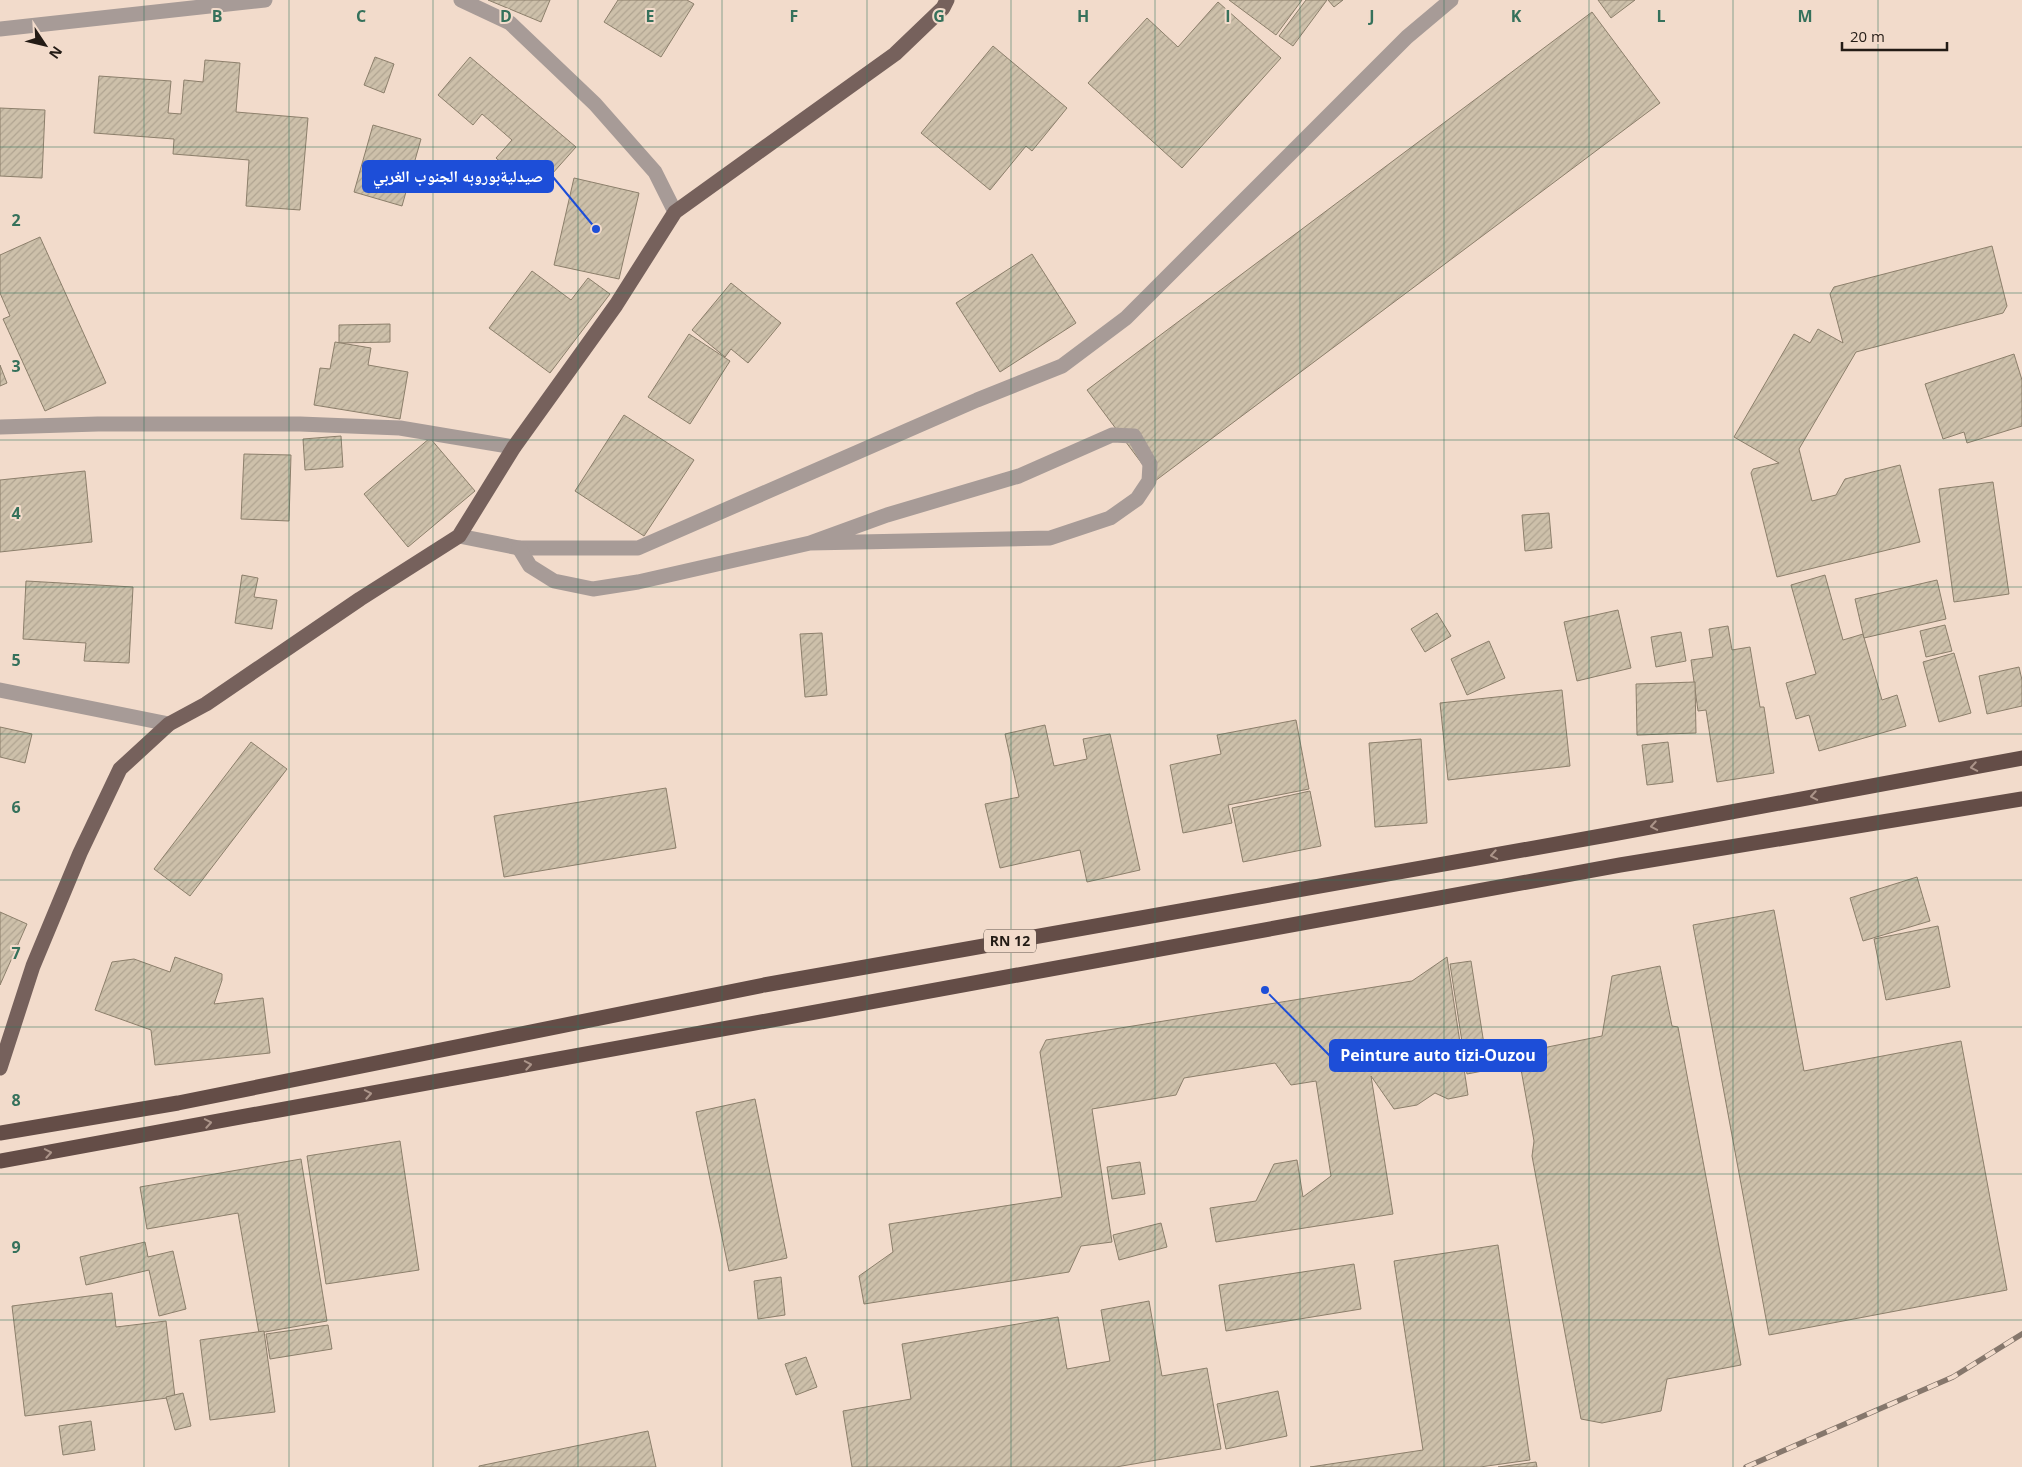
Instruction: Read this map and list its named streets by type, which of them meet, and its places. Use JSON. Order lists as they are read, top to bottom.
{
  "streets": {
    "highway": ["RN 12"]
  },
  "places": ["صيدليةبوروبه الجنوب الغربي", "Peinture auto tizi-Ouzou"],
  "scale_bar": "20 m",
  "north": "bottom right",
  "grid": {
    "columns": [
      "B",
      "C",
      "D",
      "E",
      "F",
      "G",
      "H",
      "I",
      "J",
      "K",
      "L",
      "M"
    ],
    "rows": [
      "2",
      "3",
      "4",
      "5",
      "6",
      "7",
      "8",
      "9"
    ]
  }
}
